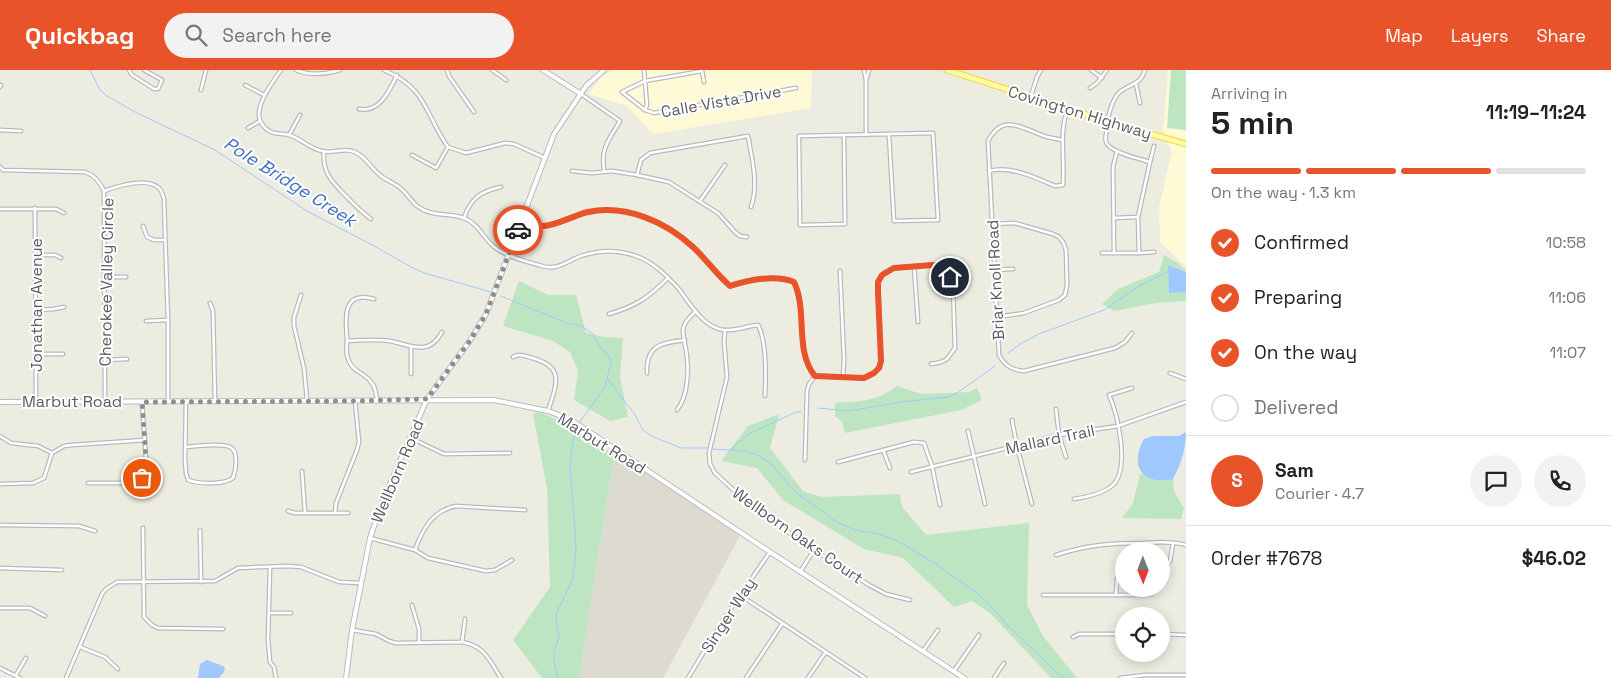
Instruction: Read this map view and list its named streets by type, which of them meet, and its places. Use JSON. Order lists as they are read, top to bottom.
{
  "streets": {
    "main road": ["Covington Highway"],
    "street": [
      "Calle Vista Drive",
      "Briar Knoll Road",
      "Cherokee Valley Circle",
      "Jonathan Avenue",
      "Marbut Road",
      "Mallard Trail",
      "Wellborn Road",
      "Wellborn Oaks Court",
      "Singer Way"
    ]
  },
  "crossings": [
    ["Cherokee Valley Circle", "Marbut Road"],
    ["Jonathan Avenue", "Marbut Road"],
    ["Marbut Road", "Wellborn Road"],
    ["Marbut Road", "Singer Way"]
  ],
  "water": ["Pole Bridge Creek"],
  "north": "bottom",
  "page": {
    "header": "Quickbag",
    "search": "Search here",
    "nav": ["Map", "Layers", "Share"],
    "heading": ["5 min", "Arriving in", "11:19–11:24"],
    "panel": [
      "Sam",
      "Courier · 4.7",
      "Order #7678",
      "$46.02"
    ],
    "bar": "On the way · 1.3 km",
    "list": [
      ["Confirmed", "10:58"],
      ["Preparing", "11:06"],
      ["On the way", "11:07"],
      "Delivered"
    ],
    "round": "S"
  }
}
